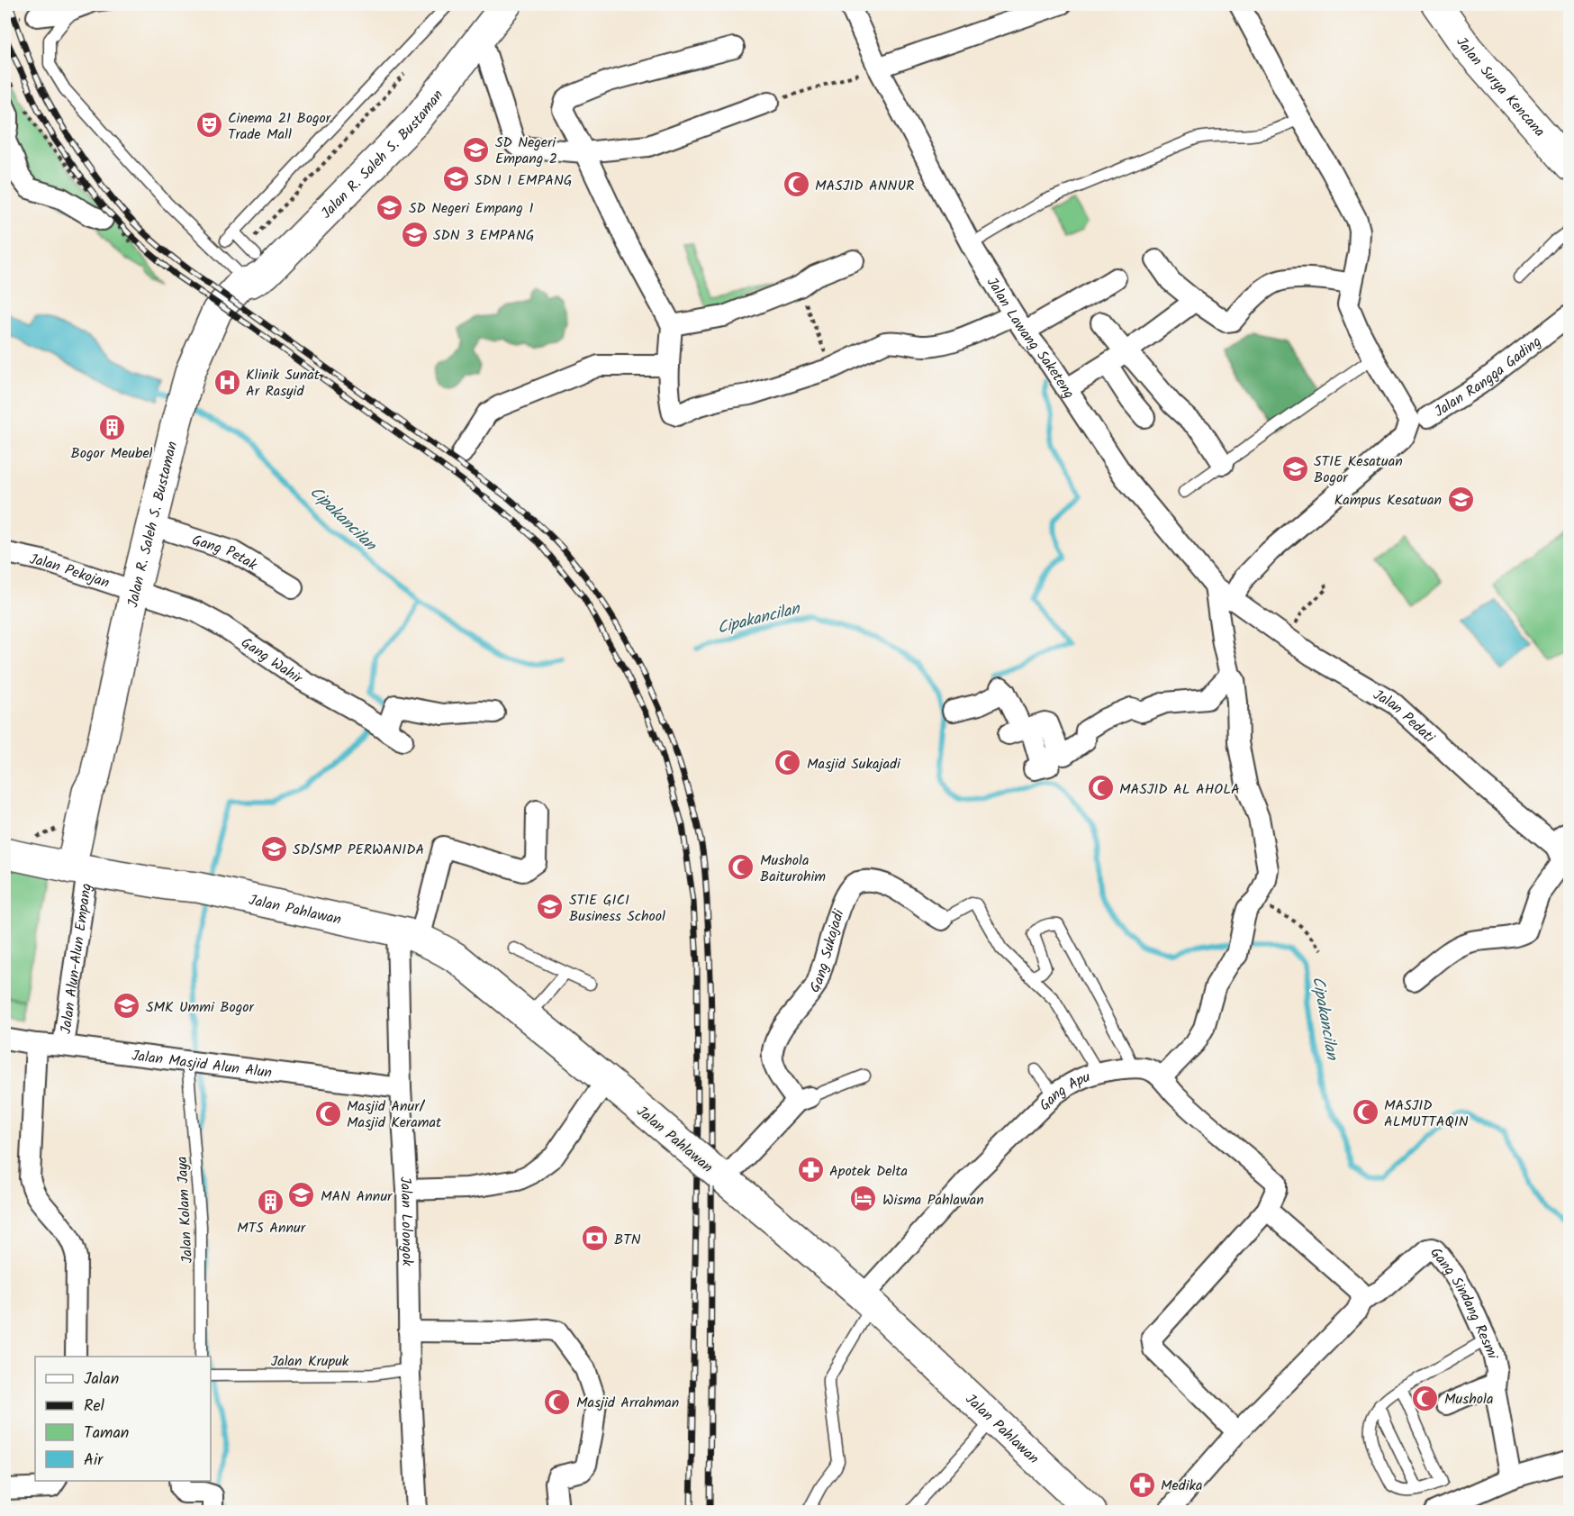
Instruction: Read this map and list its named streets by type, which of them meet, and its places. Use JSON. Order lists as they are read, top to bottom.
{
  "streets": {
    "main road": ["Jalan Surya Kencana", "Jalan R. Saleh S. Bustaman", "Jalan Pahlawan"],
    "street": [
      "Jalan Lawang Saketeng",
      "Jalan Rangga Gading",
      "Gang Petak",
      "Jalan Pekojan",
      "Gang Wahir",
      "Jalan Pedati",
      "Gang Sukajadi",
      "Jalan Alun-Alun Empang",
      "Jalan Masjid Alun Alun",
      "Gang Apu",
      "Jalan Lolongok",
      "Gang Sindang Resmi"
    ],
    "lane": ["Jalan Kolam Jaya", "Jalan Krupuk"]
  },
  "crossings": [
    ["Jalan R. Saleh S. Bustaman", "Gang Petak"],
    ["Jalan R. Saleh S. Bustaman", "Jalan Pekojan"],
    ["Jalan R. Saleh S. Bustaman", "Gang Wahir"],
    ["Jalan R. Saleh S. Bustaman", "Jalan Pahlawan"],
    ["Jalan R. Saleh S. Bustaman", "Jalan Alun-Alun Empang"],
    ["Jalan Lawang Saketeng", "Jalan Pedati"],
    ["Jalan Rangga Gading", "Jalan Pedati"],
    ["Jalan Pekojan", "Gang Wahir"],
    ["Jalan Pahlawan", "Jalan Alun-Alun Empang"],
    ["Jalan Pahlawan", "Gang Apu"],
    ["Jalan Pahlawan", "Jalan Lolongok"],
    ["Jalan Alun-Alun Empang", "Jalan Masjid Alun Alun"],
    ["Jalan Masjid Alun Alun", "Jalan Kolam Jaya"],
    ["Jalan Masjid Alun Alun", "Jalan Lolongok"],
    ["Jalan Lolongok", "Jalan Krupuk"]
  ],
  "water": ["Cipakancilan"],
  "places": {
    "theatre": ["Cinema 21 Bogor Trade Mall"],
    "school or university": [
      "SD Negeri Empang 2",
      "SDN 1 EMPANG",
      "SD Negeri Empang 1",
      "SDN 3 EMPANG",
      "STIE Kesatuan Bogor",
      "Kampus Kesatuan",
      "SD/SMP PERWANIDA",
      "STIE GICI Business School",
      "SMK Ummi Bogor",
      "MAN Annur"
    ],
    "mosque": [
      "MASJID ANNUR",
      "Masjid Sukajadi",
      "MASJID AL AHOLA",
      "Mushola Baiturohim",
      "MASJID ALMUTTAQIN",
      "Masjid Anur/ Masjid Keramat",
      "Mushola",
      "Masjid Arrahman"
    ],
    "hospital": ["Klinik Sunat Ar Rasyid"],
    "building": ["Bogor Meubel", "MTS Annur"],
    "pharmacy": ["Apotek Delta", "Medika"],
    "hotel": ["Wisma Pahlawan"],
    "bank": ["BTN"]
  },
  "legend": [
    "Jalan",
    "Rel",
    "Taman",
    "Air"
  ]
}
